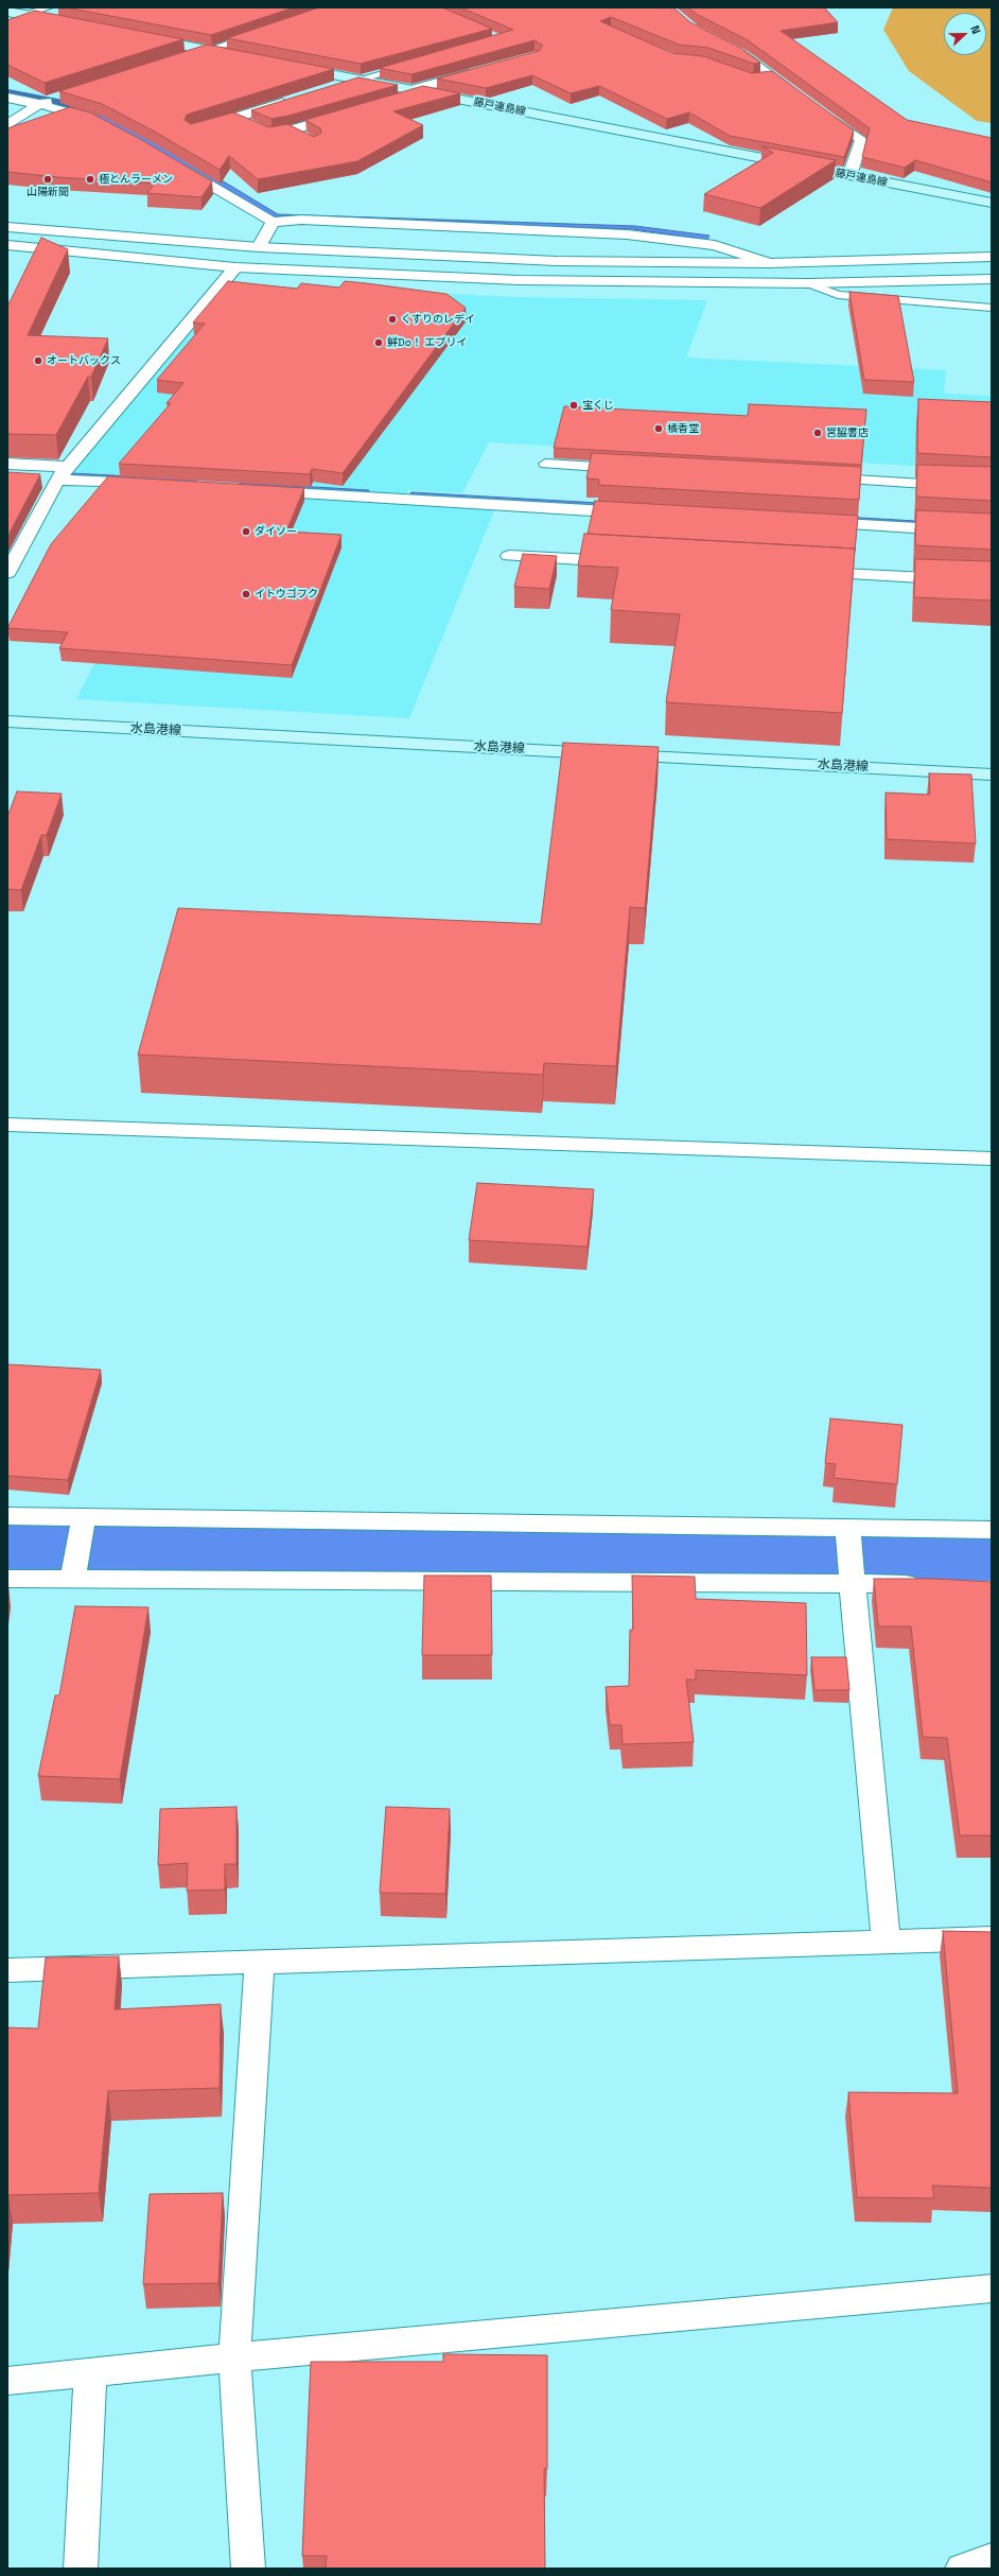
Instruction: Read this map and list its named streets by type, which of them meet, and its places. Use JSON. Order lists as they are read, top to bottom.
{
  "streets": {
    "main road": ["藤戸連島線", "水島港線"]
  },
  "places": [
    "山陽新聞",
    "極とんラーメン",
    "くすりのレデイ",
    "鮮Do！ エブリイ",
    "オートバックス",
    "宝くじ",
    "橘香堂",
    "宮脇書店",
    "ダイソー",
    "イトウゴフク"
  ],
  "north": "right"
}
